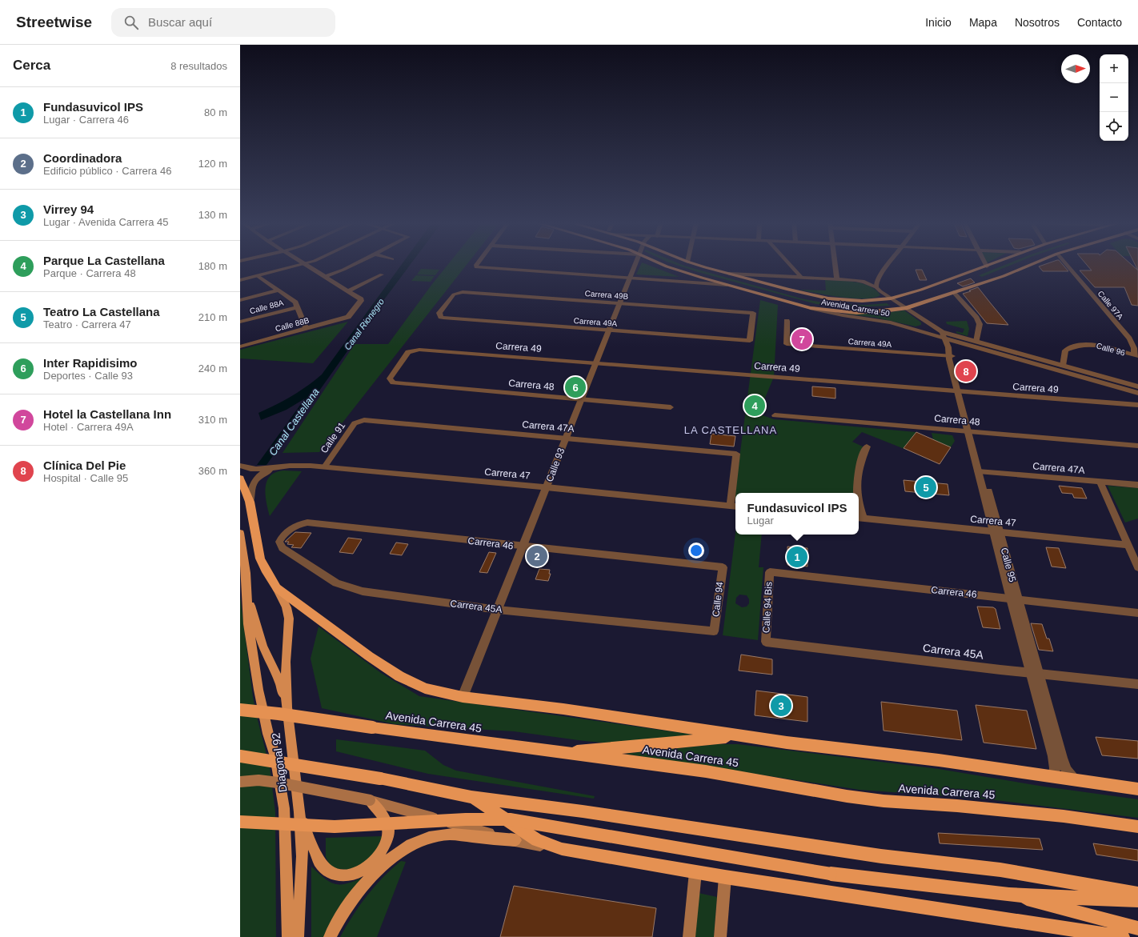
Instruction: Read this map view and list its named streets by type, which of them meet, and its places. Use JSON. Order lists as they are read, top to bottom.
{
  "streets": {
    "highway": ["Avenida Carrera 45"],
    "main road": ["Avenida Carrera 50", "Diagonal 92"],
    "street": [
      "Carrera 49B",
      "Calle 97A",
      "Calle 88A",
      "Carrera 49A",
      "Calle 88B",
      "Carrera 49",
      "Calle 96",
      "Carrera 48",
      "Carrera 47A",
      "Calle 91",
      "Calle 93",
      "Carrera 47",
      "Carrera 46",
      "Calle 95",
      "Calle 94",
      "Carrera 45A",
      "Calle 94 Bis"
    ]
  },
  "crossings": [
    ["Carrera 49B", "Carrera 49A"],
    ["Carrera 49B", "Calle 93"],
    ["Calle 97A", "Calle 96"],
    ["Avenida Carrera 50", "Calle 96"],
    ["Avenida Carrera 50", "Calle 95"],
    ["Carrera 49A", "Calle 93"],
    ["Carrera 49A", "Calle 95"],
    ["Carrera 49", "Carrera 48"],
    ["Carrera 49", "Calle 93"],
    ["Carrera 49", "Calle 95"],
    ["Carrera 48", "Calle 93"],
    ["Carrera 48", "Calle 95"],
    ["Carrera 47A", "Calle 91"],
    ["Carrera 47A", "Calle 93"],
    ["Carrera 47A", "Carrera 47"],
    ["Carrera 47A", "Calle 95"],
    ["Calle 91", "Carrera 47"],
    ["Calle 93", "Carrera 47"],
    ["Calle 93", "Carrera 46"],
    ["Calle 93", "Carrera 45A"],
    ["Carrera 47", "Calle 95"],
    ["Carrera 46", "Calle 95"],
    ["Carrera 46", "Calle 94"],
    ["Carrera 46", "Carrera 45A"],
    ["Carrera 46", "Calle 94 Bis"],
    ["Calle 95", "Carrera 45A"],
    ["Calle 94", "Carrera 45A"],
    ["Carrera 45A", "Calle 94 Bis"]
  ],
  "districts": ["LA CASTELLANA"],
  "water": ["Canal Rionegro", "Canal Castellana"],
  "north": "right",
  "page": {
    "header": "Streetwise",
    "search": "Buscar aquí",
    "nav": [
      "Inicio",
      "Mapa",
      "Nosotros",
      "Contacto"
    ],
    "heading": ["Cerca", "8 resultados"],
    "map_buttons": ["+", "−"],
    "list": [
      {
        "mark": "1",
        "name": "Fundasuvicol IPS",
        "note": "Lugar · Carrera 46",
        "value": "80 m"
      },
      {
        "mark": "2",
        "name": "Coordinadora",
        "note": "Edificio público · Carrera 46",
        "value": "120 m"
      },
      {
        "mark": "3",
        "name": "Virrey 94",
        "note": "Lugar · Avenida Carrera 45",
        "value": "130 m"
      },
      {
        "mark": "4",
        "name": "Parque La Castellana",
        "note": "Parque · Carrera 48",
        "value": "180 m"
      },
      {
        "mark": "5",
        "name": "Teatro La Castellana",
        "note": "Teatro · Carrera 47",
        "value": "210 m"
      },
      {
        "mark": "6",
        "name": "Inter Rapidisimo",
        "note": "Deportes · Calle 93",
        "value": "240 m"
      },
      {
        "mark": "7",
        "name": "Hotel la Castellana Inn",
        "note": "Hotel · Carrera 49A",
        "value": "310 m"
      },
      {
        "mark": "8",
        "name": "Clínica Del Pie",
        "note": "Hospital · Calle 95",
        "value": "360 m"
      }
    ],
    "pins": [
      "7",
      "8",
      "6",
      "4",
      "5",
      "2",
      "1",
      "3"
    ],
    "popup": ["Fundasuvicol IPS", "Lugar"]
  }
}
